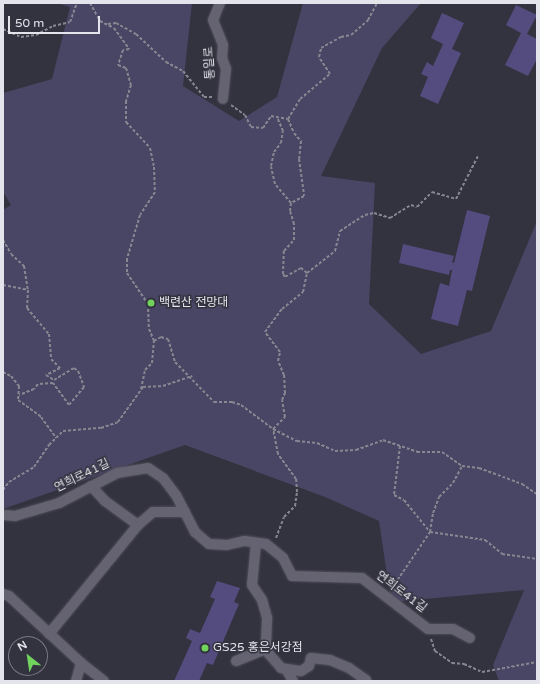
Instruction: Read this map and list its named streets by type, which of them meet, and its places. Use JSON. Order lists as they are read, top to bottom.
{
  "streets": {
    "street": ["통일로", "연희로41길"]
  },
  "places": ["백련산 전망대", "GS25 홍은서강점"],
  "scale_bar": "50 m",
  "north": "top left"
}
